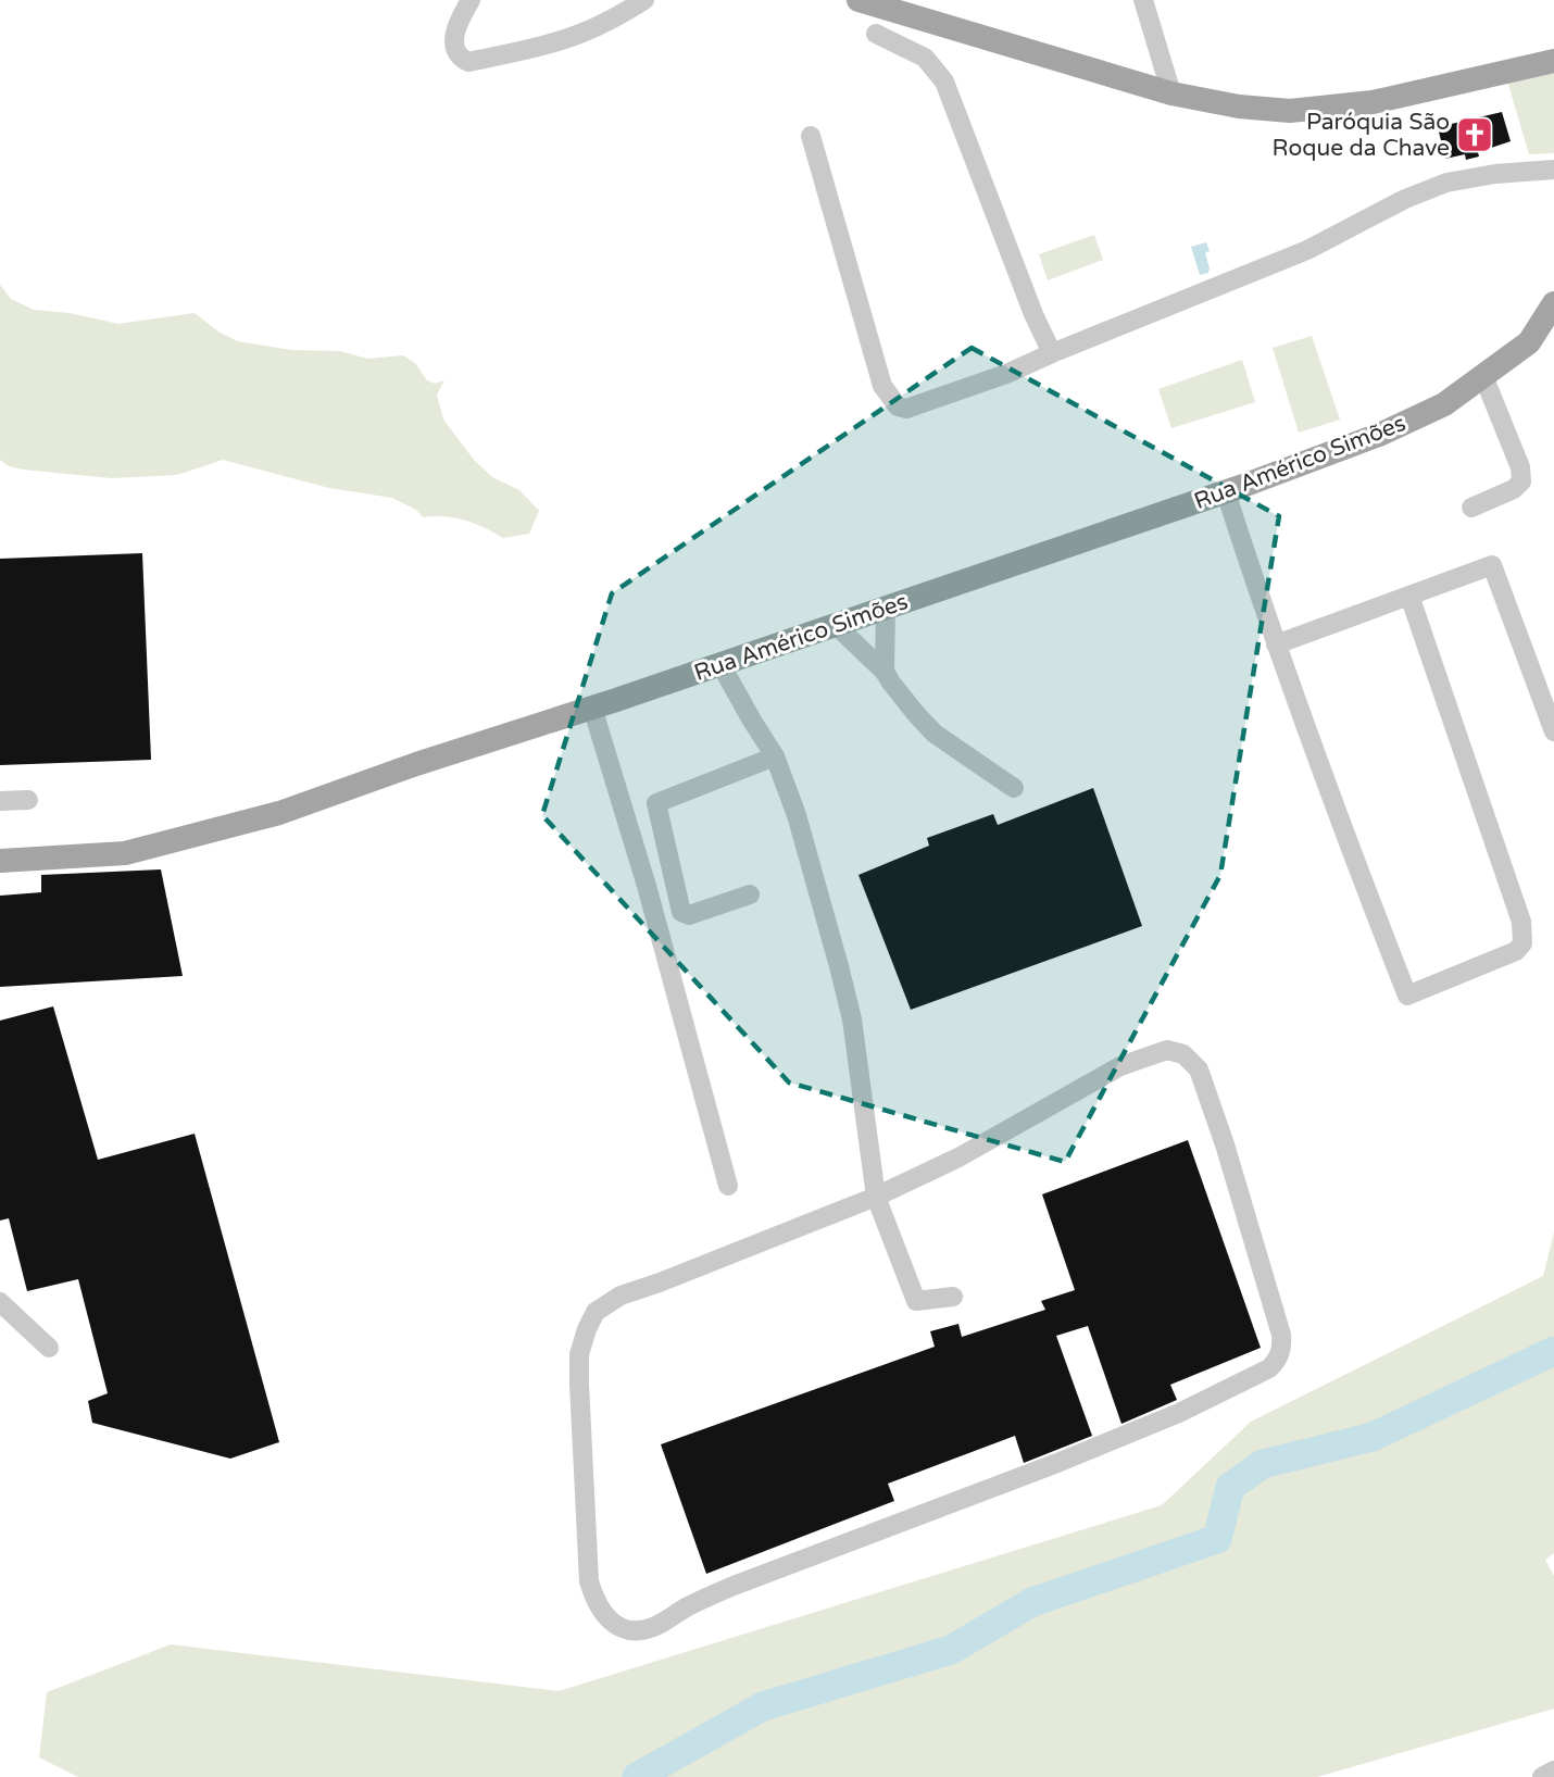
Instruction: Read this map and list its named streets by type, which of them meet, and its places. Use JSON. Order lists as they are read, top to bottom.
{
  "streets": {
    "main road": ["Rua Américo Simões"]
  },
  "places": {
    "church": ["Paróquia São Roque da Chave"]
  }
}
